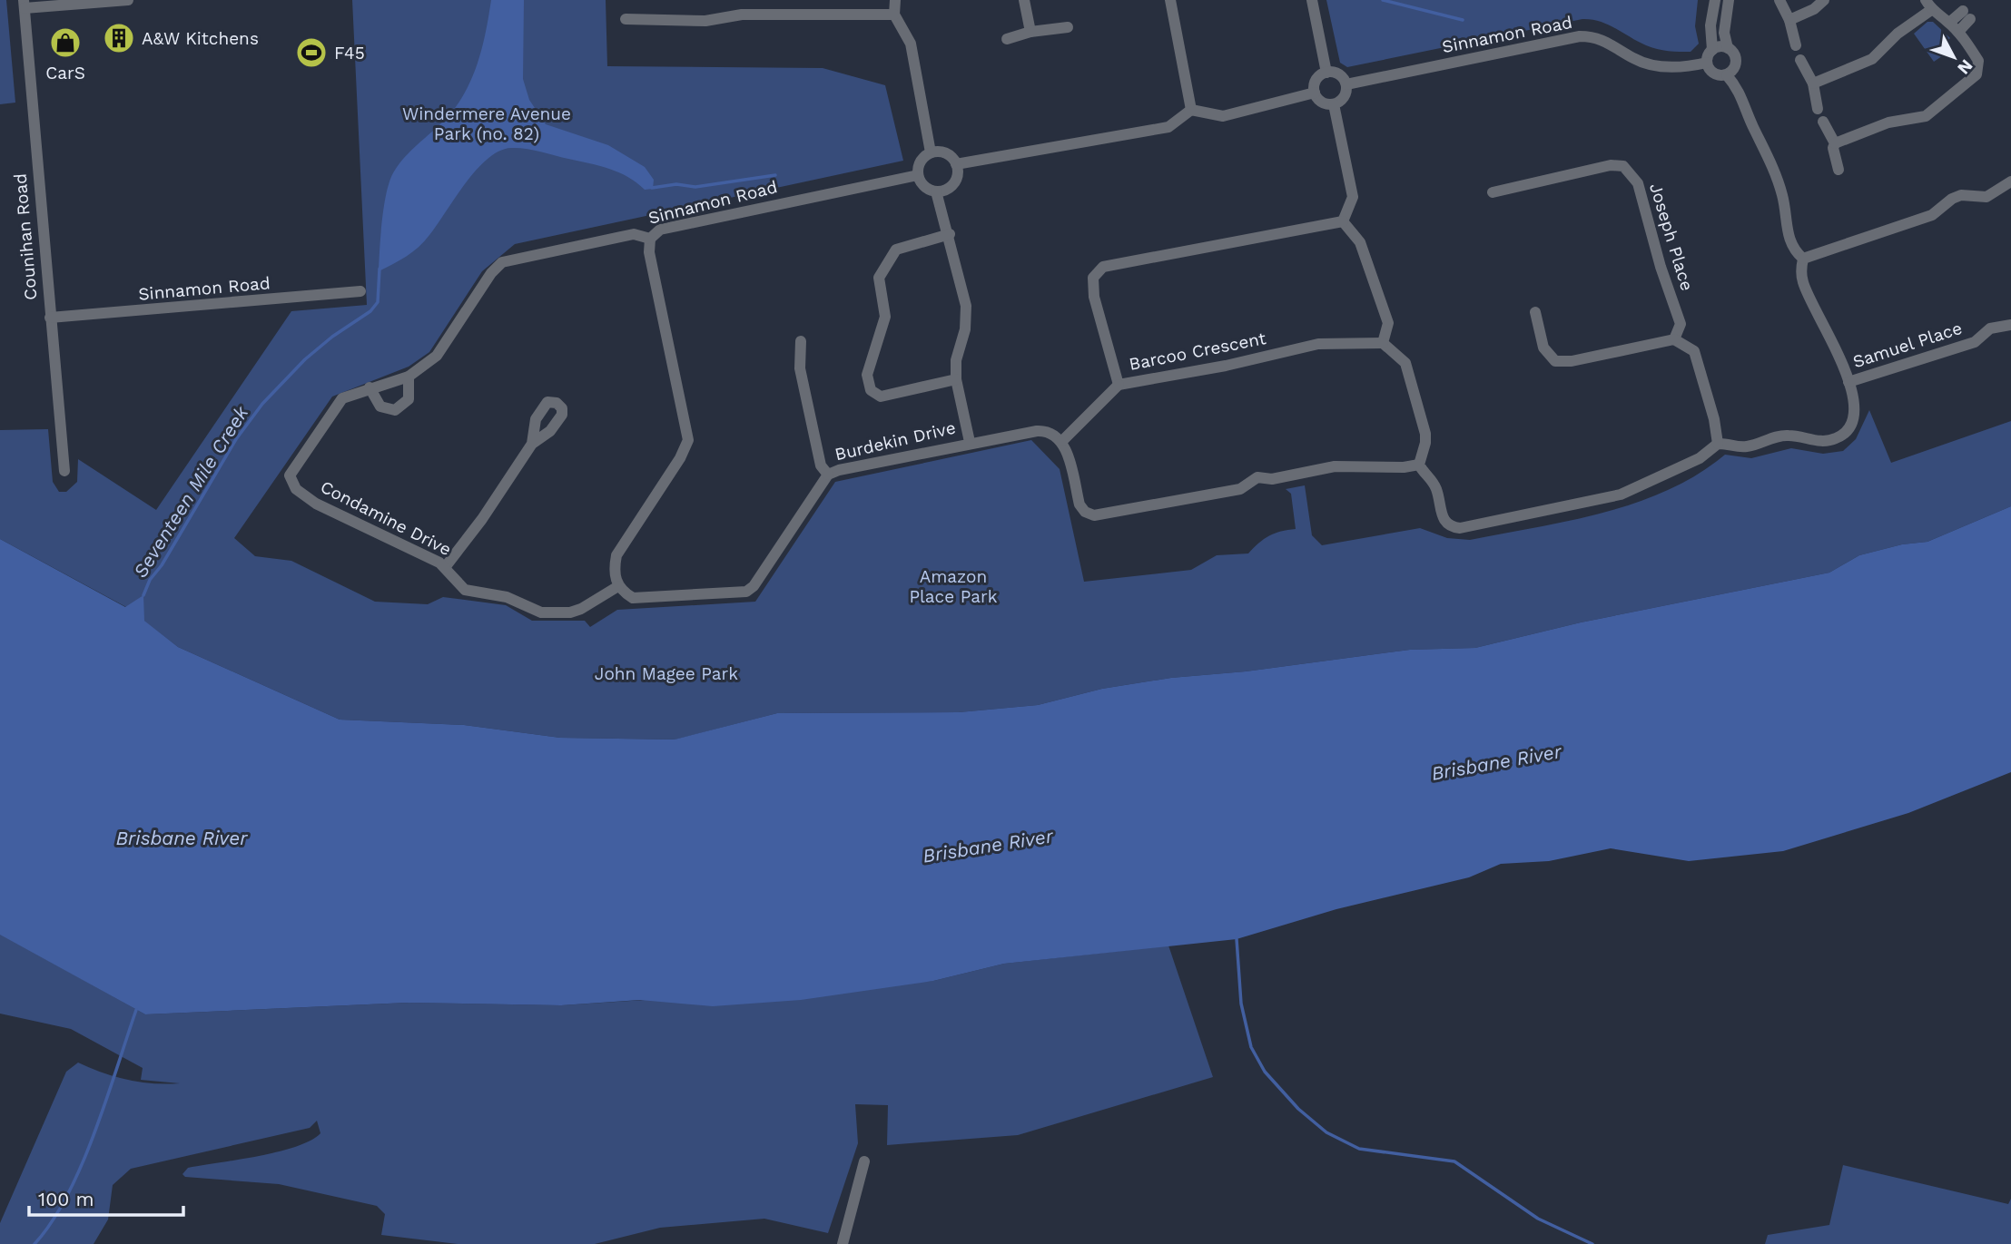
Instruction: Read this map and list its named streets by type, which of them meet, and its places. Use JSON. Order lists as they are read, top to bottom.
{
  "streets": {
    "street": [
      "Sinnamon Road",
      "Counihan Road",
      "Joseph Place",
      "Samuel Place",
      "Barcoo Crescent",
      "Burdekin Drive",
      "Condamine Drive"
    ]
  },
  "crossings": [
    ["Sinnamon Road", "Counihan Road"],
    ["Sinnamon Road", "Condamine Drive"],
    ["Burdekin Drive", "Condamine Drive"]
  ],
  "water": ["Seventeen Mile Creek", "Brisbane River"],
  "parks": ["Windermere Avenue Park (no. 82)", "Amazon Place Park", "John Magee Park"],
  "places": {
    "building": ["A&W Kitchens"],
    "shop": ["CarS"],
    "sports": ["F45"]
  },
  "scale_bar": "100 m",
  "north": "bottom right"
}
